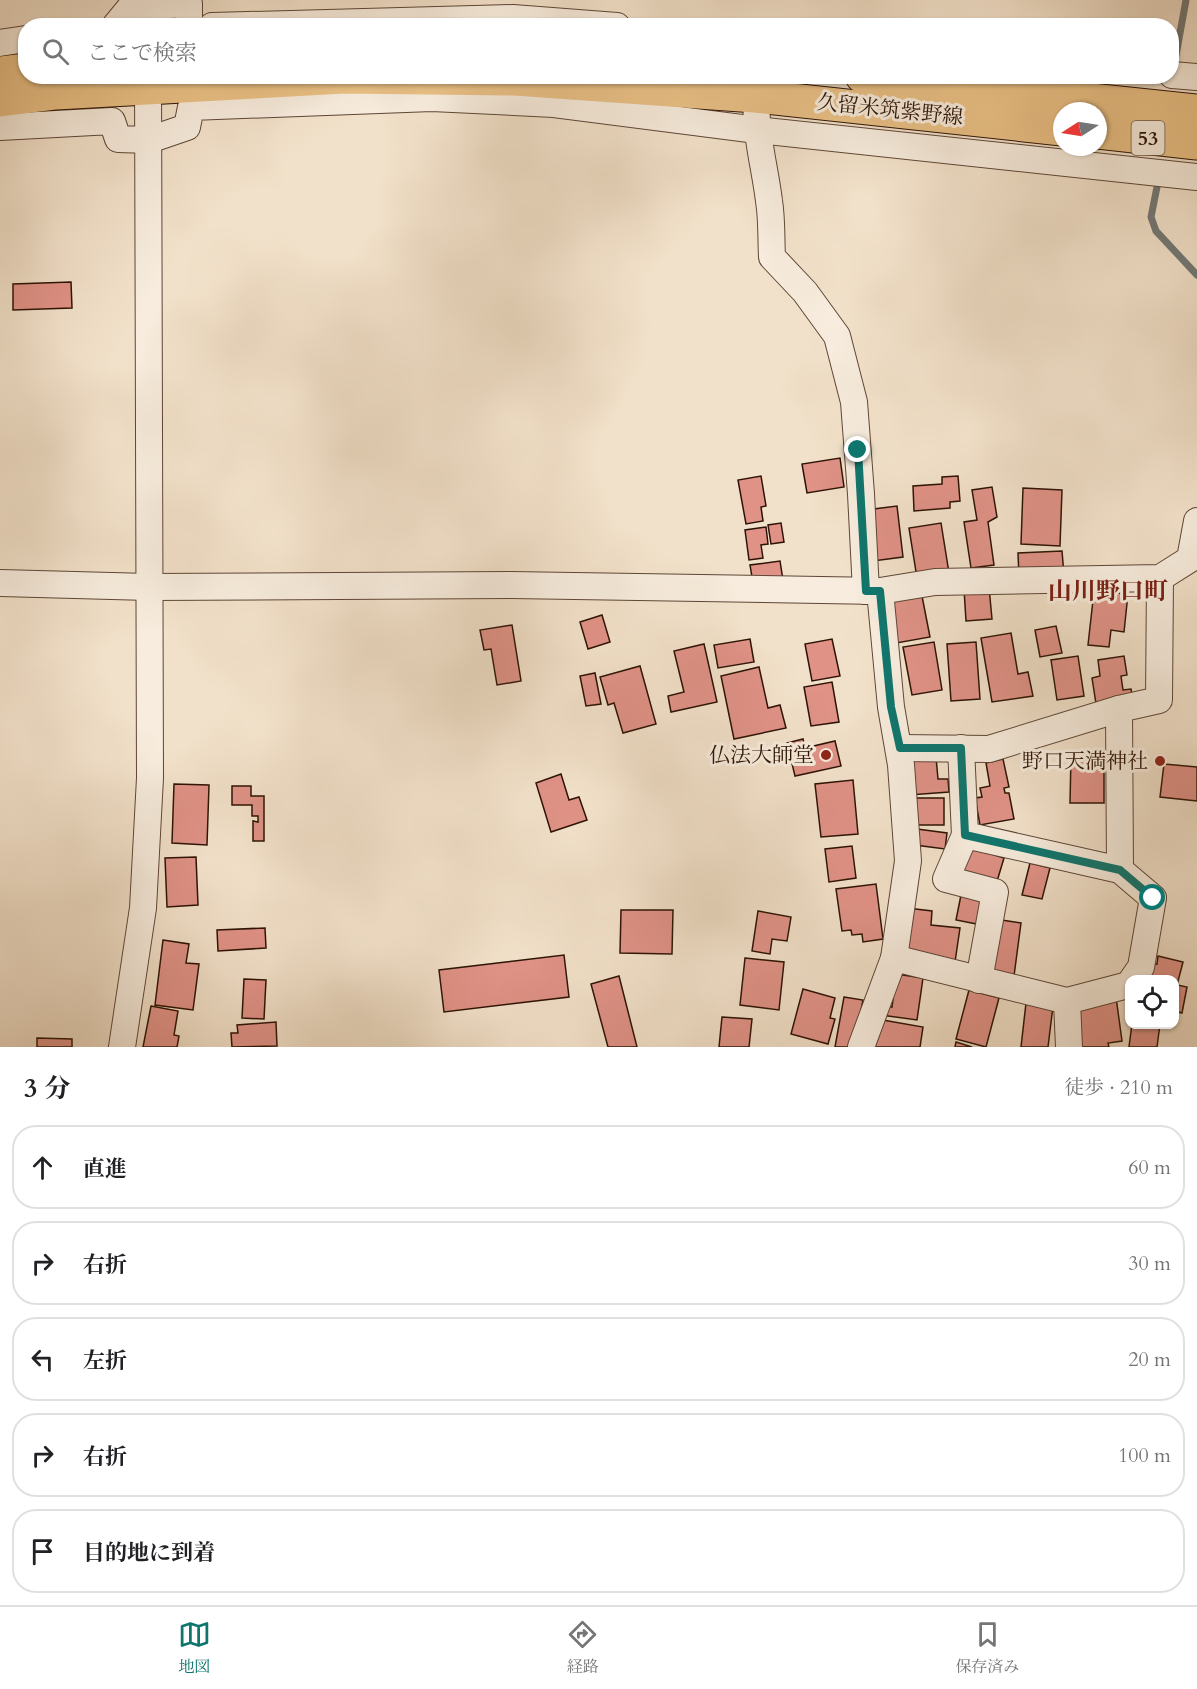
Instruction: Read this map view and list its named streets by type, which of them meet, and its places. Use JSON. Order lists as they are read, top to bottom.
{
  "streets": {
    "main road": ["久留米筑紫野線", "53"]
  },
  "districts": ["山川野口町"],
  "places": ["仏法大師堂", "野口天満神社"],
  "north": "left",
  "page": {
    "search": "ここで検索",
    "heading": ["3 分", "徒歩 · 210 m"],
    "list": [
      ["直進", "60 m"],
      ["右折", "30 m"],
      ["左折", "20 m"],
      ["右折", "100 m"],
      "目的地に到着"
    ],
    "nav": ["地図", "経路", "保存済み"]
  }
}
